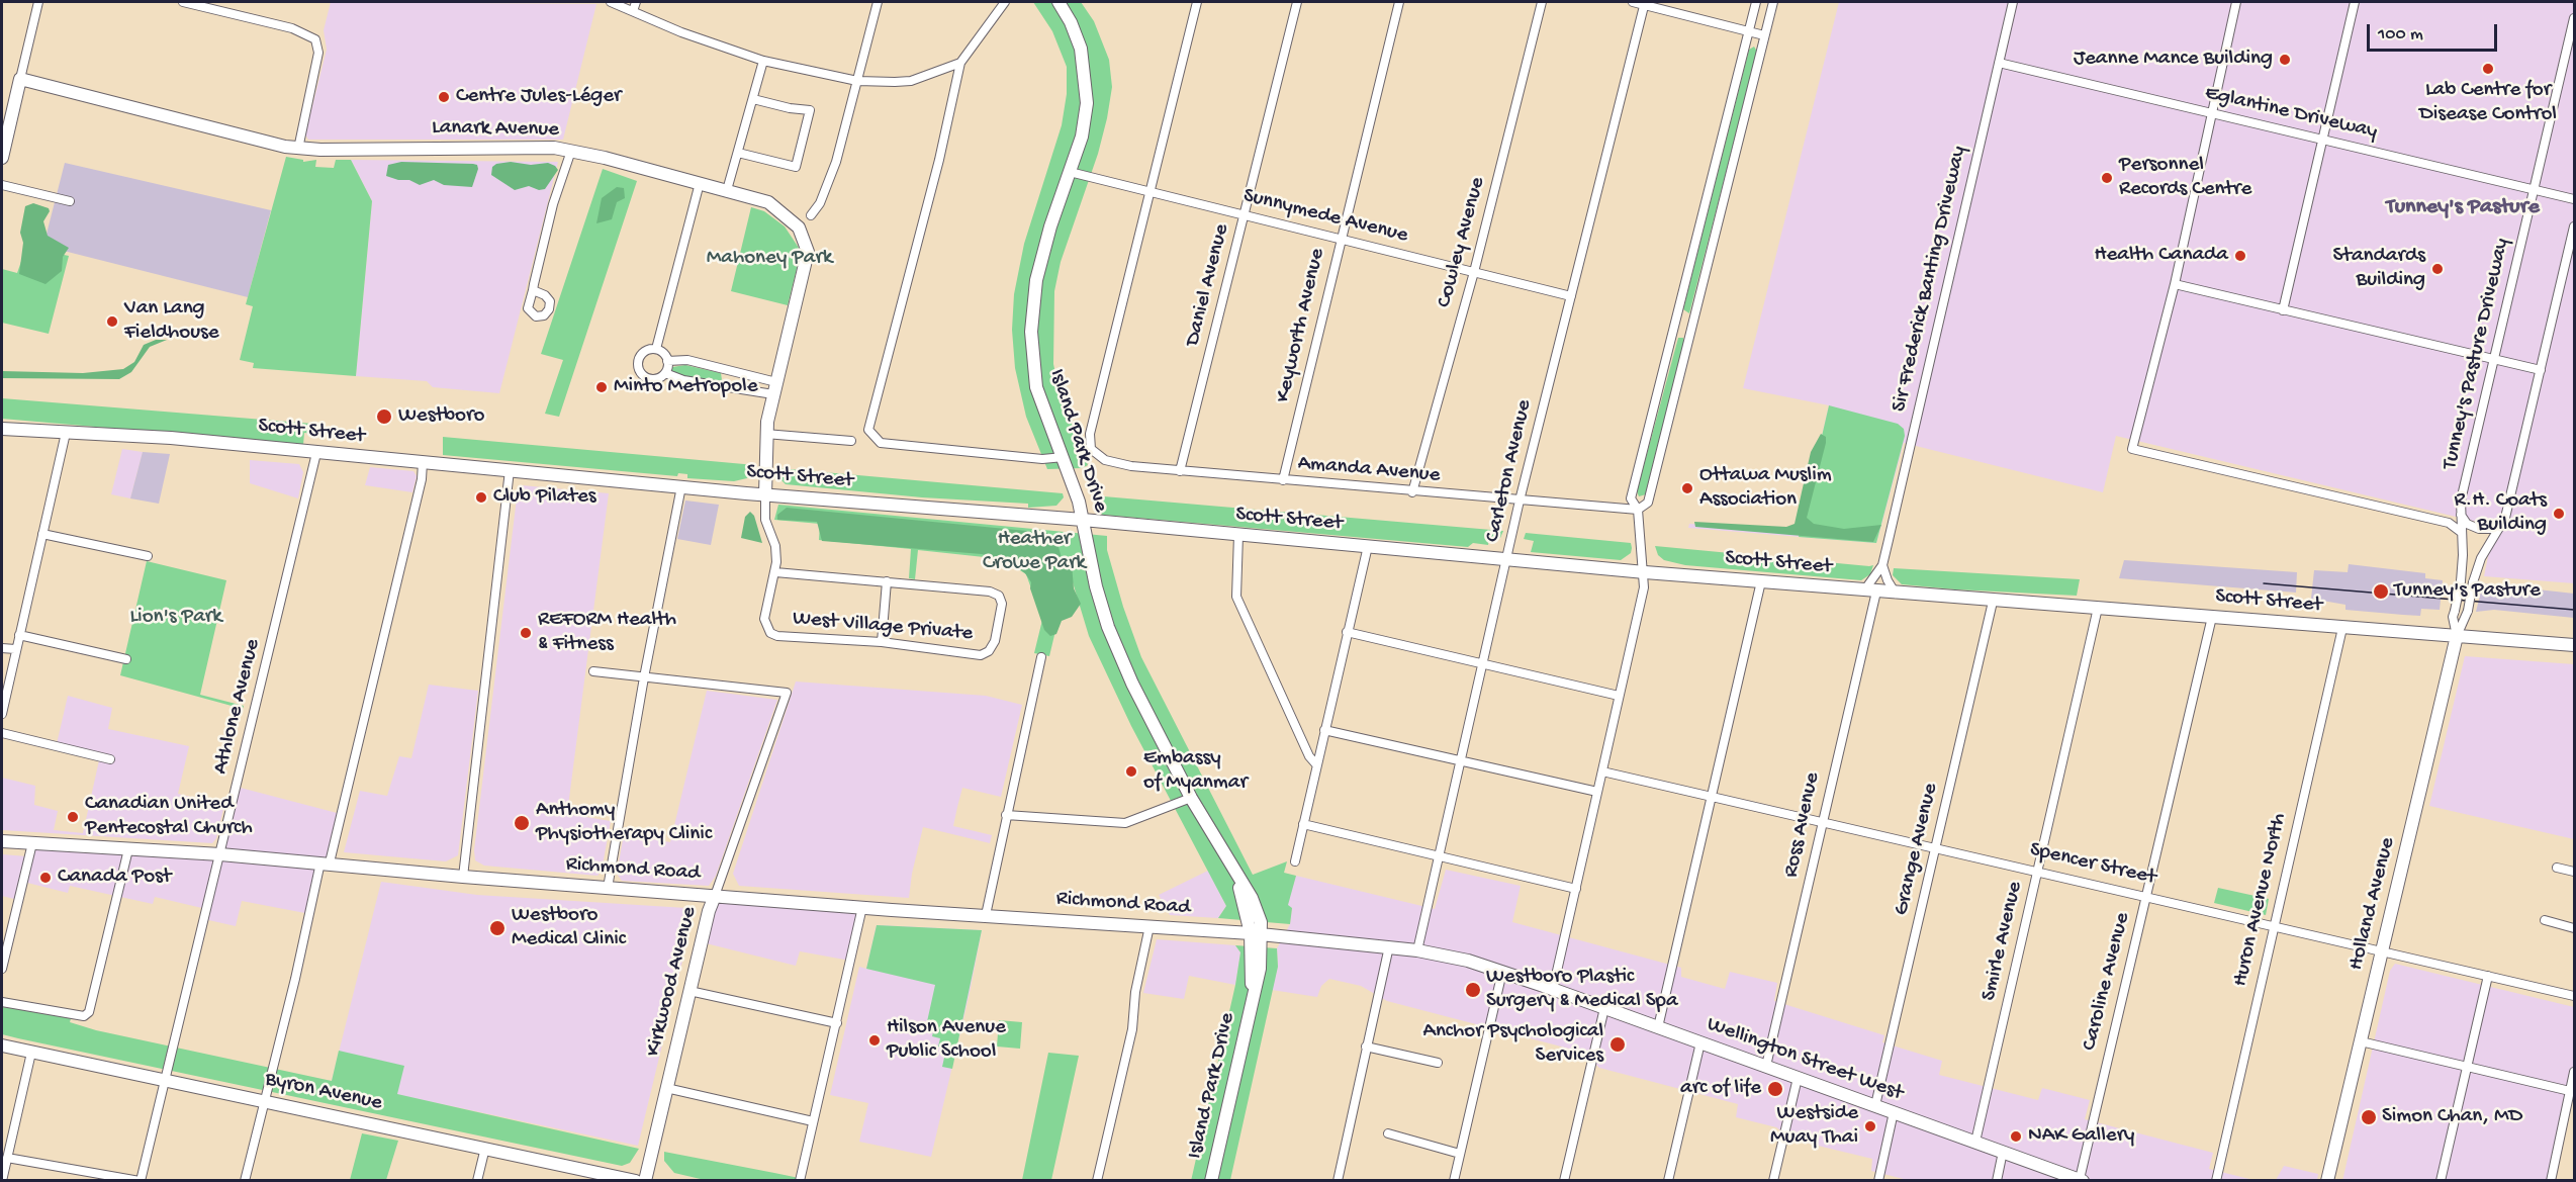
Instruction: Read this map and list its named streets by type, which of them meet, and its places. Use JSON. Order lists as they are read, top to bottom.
{
  "streets": {
    "main road": [
      "Lanark Avenue",
      "Scott Street",
      "Island Park Drive",
      "Richmond Road",
      "Holland Avenue",
      "Kirkwood Avenue",
      "Wellington Street West",
      "Byron Avenue"
    ],
    "street": [
      "Eglantine Driveway",
      "Sunnymede Avenue",
      "Cowley Avenue",
      "Sir Frederick Banting Driveway",
      "Daniel Avenue",
      "Keyworth Avenue",
      "Tunney's Pasture Driveway",
      "Amanda Avenue",
      "Carleton Avenue",
      "West Village Private",
      "Athlone Avenue",
      "Ross Avenue",
      "Grange Avenue",
      "Spencer Street",
      "Huron Avenue North",
      "Smirle Avenue",
      "Caroline Avenue"
    ]
  },
  "crossings": [
    ["Eglantine Driveway", "Sir Frederick Banting Driveway"],
    ["Eglantine Driveway", "Tunney's Pasture Driveway"],
    ["Lanark Avenue", "Scott Street"],
    ["Lanark Avenue", "West Village Private"],
    ["Sunnymede Avenue", "Cowley Avenue"],
    ["Sunnymede Avenue", "Daniel Avenue"],
    ["Sunnymede Avenue", "Keyworth Avenue"],
    ["Sunnymede Avenue", "Island Park Drive"],
    ["Sunnymede Avenue", "Amanda Avenue"],
    ["Sunnymede Avenue", "Carleton Avenue"],
    ["Cowley Avenue", "Amanda Avenue"],
    ["Sir Frederick Banting Driveway", "Scott Street"],
    ["Sir Frederick Banting Driveway", "Ross Avenue"],
    ["Daniel Avenue", "Amanda Avenue"],
    ["Keyworth Avenue", "Amanda Avenue"],
    ["Tunney's Pasture Driveway", "Scott Street"],
    ["Tunney's Pasture Driveway", "Holland Avenue"],
    ["Scott Street", "Island Park Drive"],
    ["Scott Street", "Carleton Avenue"],
    ["Scott Street", "West Village Private"],
    ["Scott Street", "Athlone Avenue"],
    ["Scott Street", "Ross Avenue"],
    ["Scott Street", "Grange Avenue"],
    ["Scott Street", "Huron Avenue North"],
    ["Scott Street", "Holland Avenue"],
    ["Scott Street", "Smirle Avenue"],
    ["Scott Street", "Caroline Avenue"],
    ["Island Park Drive", "Richmond Road"],
    ["Island Park Drive", "Wellington Street West"],
    ["Amanda Avenue", "Carleton Avenue"],
    ["Carleton Avenue", "Wellington Street West"],
    ["Athlone Avenue", "Richmond Road"],
    ["Athlone Avenue", "Byron Avenue"],
    ["Ross Avenue", "Spencer Street"],
    ["Ross Avenue", "Wellington Street West"],
    ["Grange Avenue", "Spencer Street"],
    ["Grange Avenue", "Wellington Street West"],
    ["Spencer Street", "Huron Avenue North"],
    ["Spencer Street", "Holland Avenue"],
    ["Spencer Street", "Smirle Avenue"],
    ["Spencer Street", "Caroline Avenue"],
    ["Richmond Road", "Kirkwood Avenue"],
    ["Richmond Road", "Wellington Street West"],
    ["Smirle Avenue", "Wellington Street West"],
    ["Caroline Avenue", "Wellington Street West"]
  ],
  "districts": ["Tunney's Pasture"],
  "parks": ["Mahoney Park", "Heather Crowe Park", "Lion's Park"],
  "places": [
    "Jeanne Mance Building",
    "Lab Centre for Disease Control",
    "Centre Jules-Léger",
    "Personnel Records Centre",
    "Health Canada",
    "Standards Building",
    "Van Lang Fieldhouse",
    "Minto Metropole",
    "Westboro",
    "Ottawa Muslim Association",
    "Club Pilates",
    "R.H. Coats Building",
    "Tunney's Pasture",
    "REFORM Health & Fitness",
    "Embassy of Myanmar",
    "Canadian United Pentecostal Church",
    "Anthomy Physiotherapy Clinic",
    "Canada Post",
    "Westboro Medical Clinic",
    "Westboro Plastic Surgery & Medical Spa",
    "Hilson Avenue Public School",
    "Anchor Psychological Services",
    "arc of life",
    "Simon Chan, MD",
    "Westside Muay Thai",
    "NAK Gallery"
  ],
  "scale_bar": "100 m"
}
